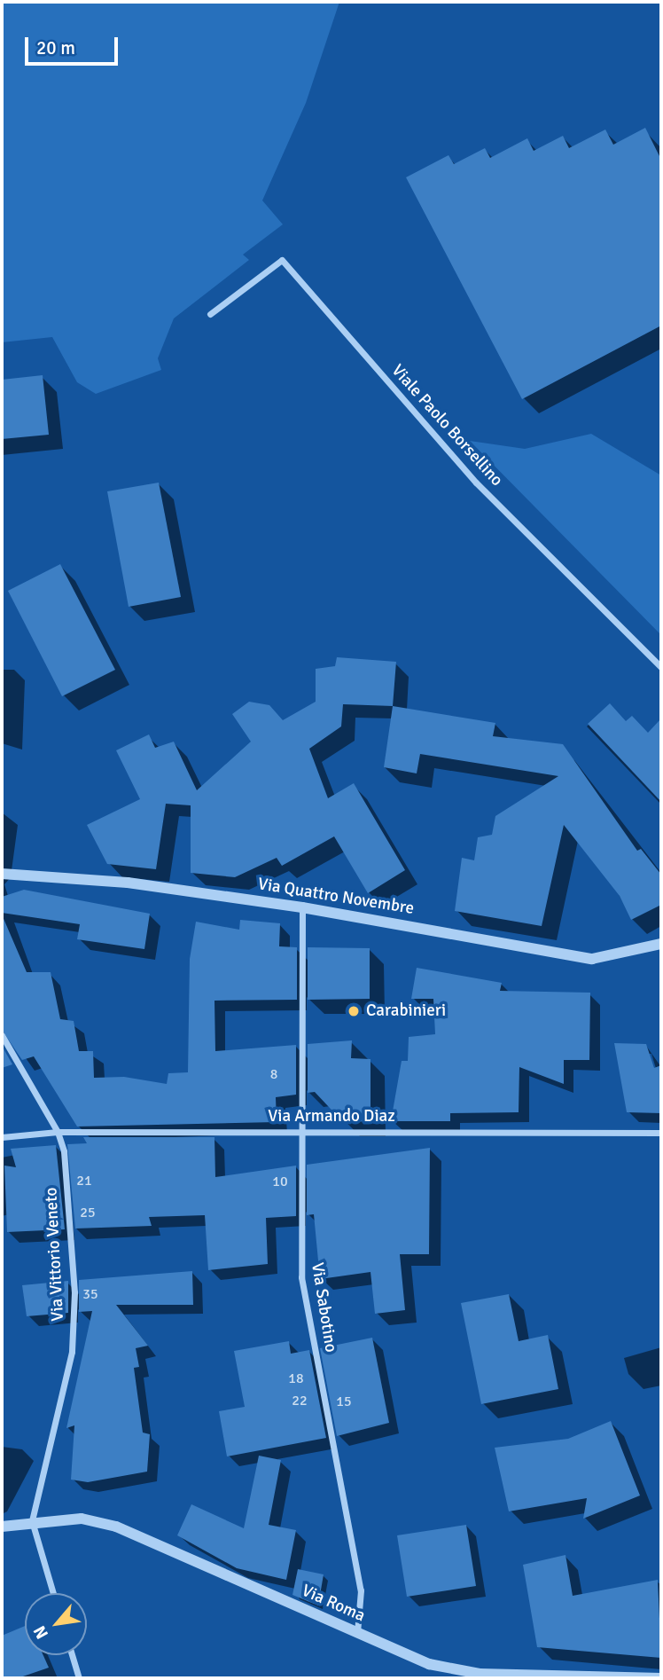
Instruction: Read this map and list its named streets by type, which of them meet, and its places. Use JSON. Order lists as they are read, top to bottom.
{
  "streets": {
    "street": [
      "Viale Paolo Borsellino",
      "Via Quattro Novembre",
      "Via Armando Diaz",
      "Via Vittorio Veneto",
      "Via Sabotino",
      "Via Roma"
    ]
  },
  "crossings": [
    ["Via Quattro Novembre", "Via Sabotino"],
    ["Via Armando Diaz", "Via Vittorio Veneto"],
    ["Via Armando Diaz", "Via Sabotino"],
    ["Via Vittorio Veneto", "Via Roma"],
    ["Via Sabotino", "Via Roma"]
  ],
  "places": ["Carabinieri"],
  "house_numbers": [
    "8",
    "21",
    "10",
    "25",
    "35",
    "18",
    "22",
    "15"
  ],
  "scale_bar": "20 m",
  "north": "bottom left"
}
